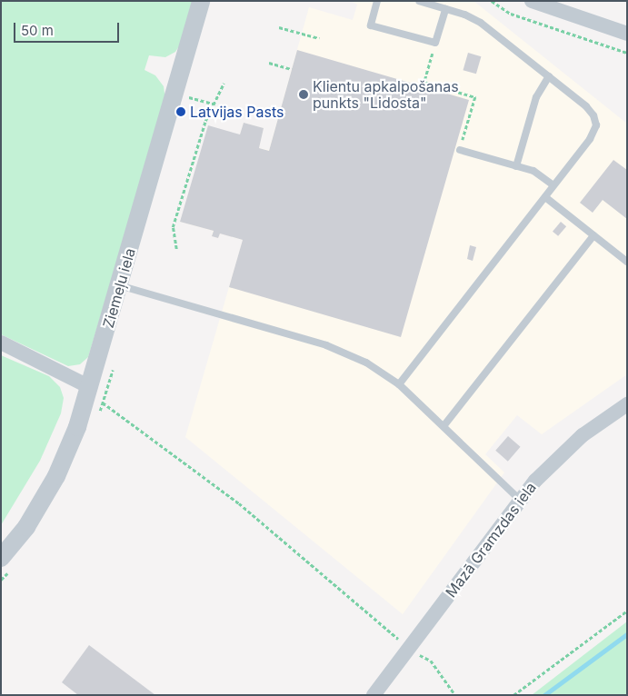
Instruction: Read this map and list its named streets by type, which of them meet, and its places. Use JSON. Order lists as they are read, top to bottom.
{
  "streets": {
    "street": ["Ziemeļu iela", "Mazā Gramzdas iela"]
  },
  "places": ["Klientu apkalpošanas punkts \"Lidosta\"", "Latvijas Pasts"],
  "scale_bar": "50 m"
}
